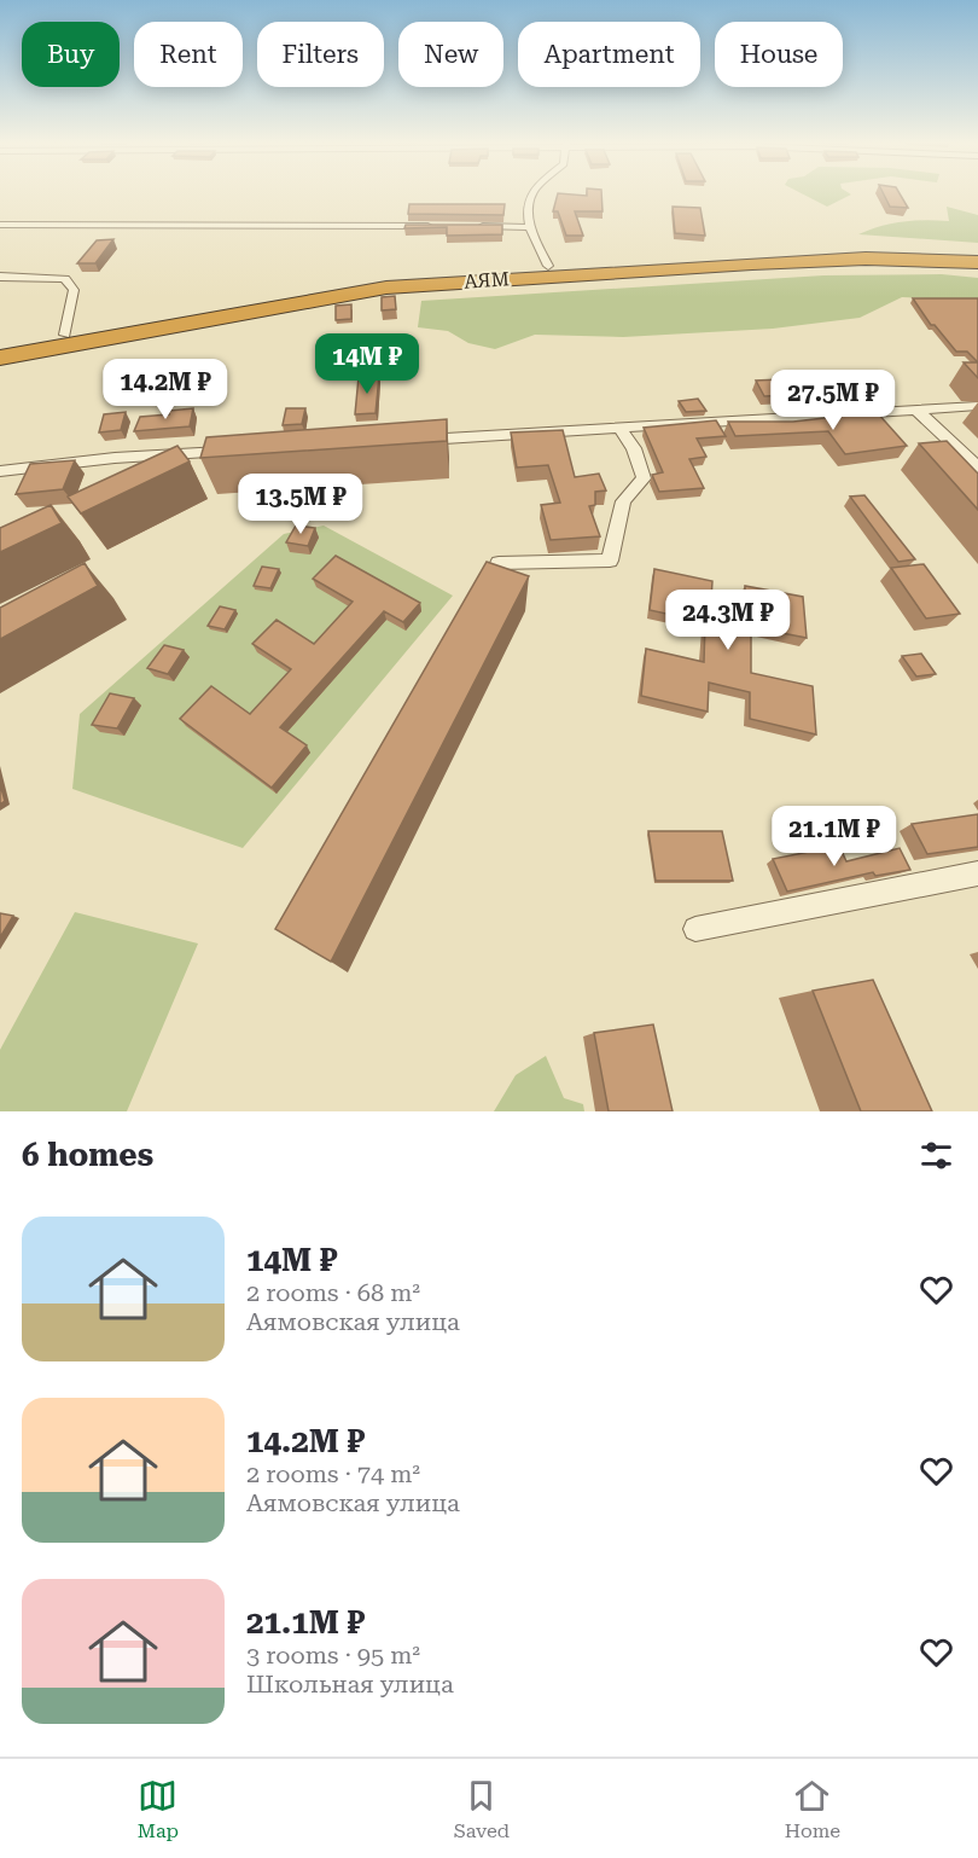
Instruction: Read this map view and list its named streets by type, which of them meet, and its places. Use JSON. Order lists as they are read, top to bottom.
{
  "streets": {
    "highway": ["АЯМ"]
  },
  "page": {
    "chip": [
      "Buy",
      "Rent",
      "Filters",
      "New",
      "Apartment",
      "House"
    ],
    "price": [
      "14M ₽",
      "14.2M ₽",
      "27.5M ₽",
      "13.5M ₽",
      "24.3M ₽",
      "21.1M ₽"
    ],
    "heading": "6 homes",
    "list": [
      {
        "name": "14M ₽",
        "note": "2 rooms · 68 m² · Аямовская улица"
      },
      {
        "name": "14.2M ₽",
        "note": "2 rooms · 74 m² · Аямовская улица"
      },
      {
        "name": "21.1M ₽",
        "note": "3 rooms · 95 m² · Школьная улица"
      }
    ],
    "tabs": ["Map", "Saved", "Home"]
  }
}
